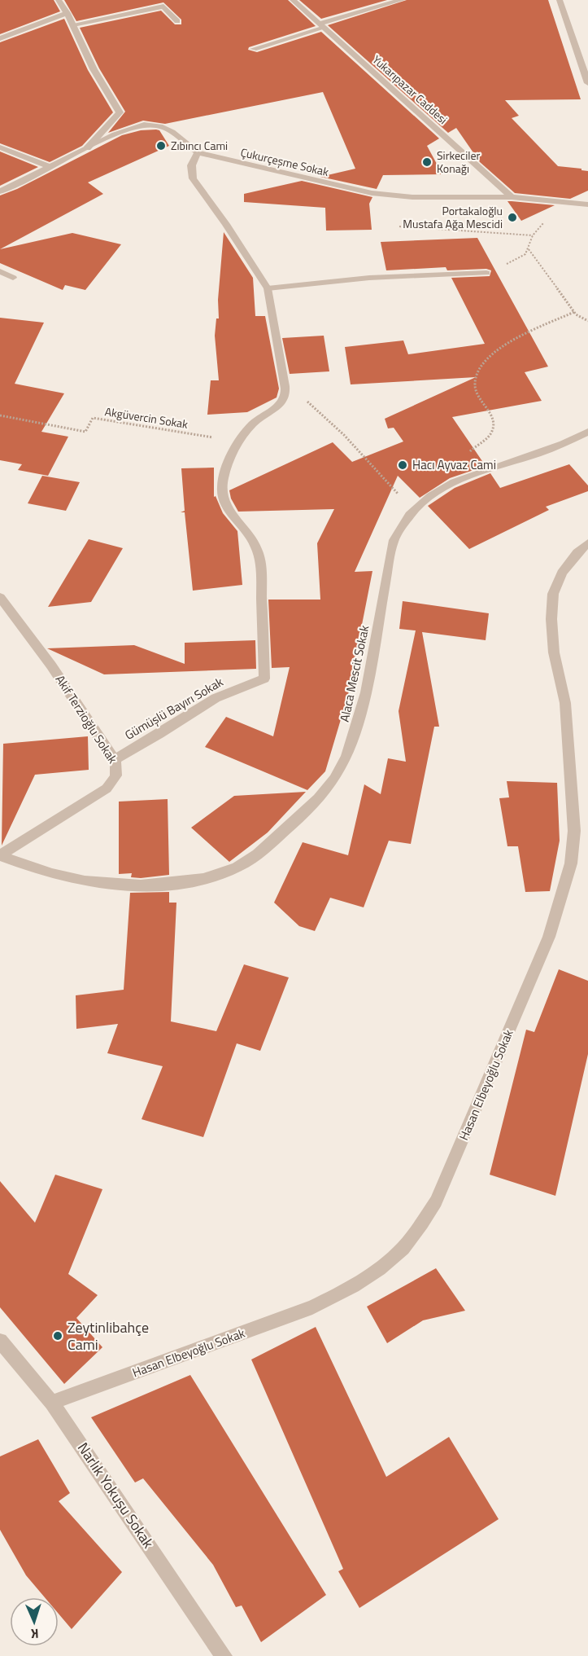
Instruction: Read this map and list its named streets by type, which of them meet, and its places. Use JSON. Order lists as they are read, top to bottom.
{
  "streets": {
    "street": [
      "Yukarıpazar Caddesi",
      "Çukurçeşme Sokak",
      "Alaca Mescit Sokak",
      "Gümüşlü Bayırı Sokak",
      "Akif Terzioğlu Sokak",
      "Hasan Elbeyoğlu Sokak",
      "Narlık Yokuşu Sokak"
    ],
    "path": ["Akgüvercin Sokak"]
  },
  "crossings": [
    ["Yukarıpazar Caddesi", "Çukurçeşme Sokak"],
    ["Akgüvercin Sokak", "Gümüşlü Bayırı Sokak"],
    ["Alaca Mescit Sokak", "Akif Terzioğlu Sokak"],
    ["Gümüşlü Bayırı Sokak", "Akif Terzioğlu Sokak"],
    ["Hasan Elbeyoğlu Sokak", "Narlık Yokuşu Sokak"]
  ],
  "places": [
    "Zıbıncı Cami",
    "Sirkeciler Konağı",
    "Portakaloğlu Mustafa Ağa Mescidi",
    "Hacı Ayvaz Cami",
    "Zeytinlibahçe Cami"
  ],
  "north": "bottom"
}
